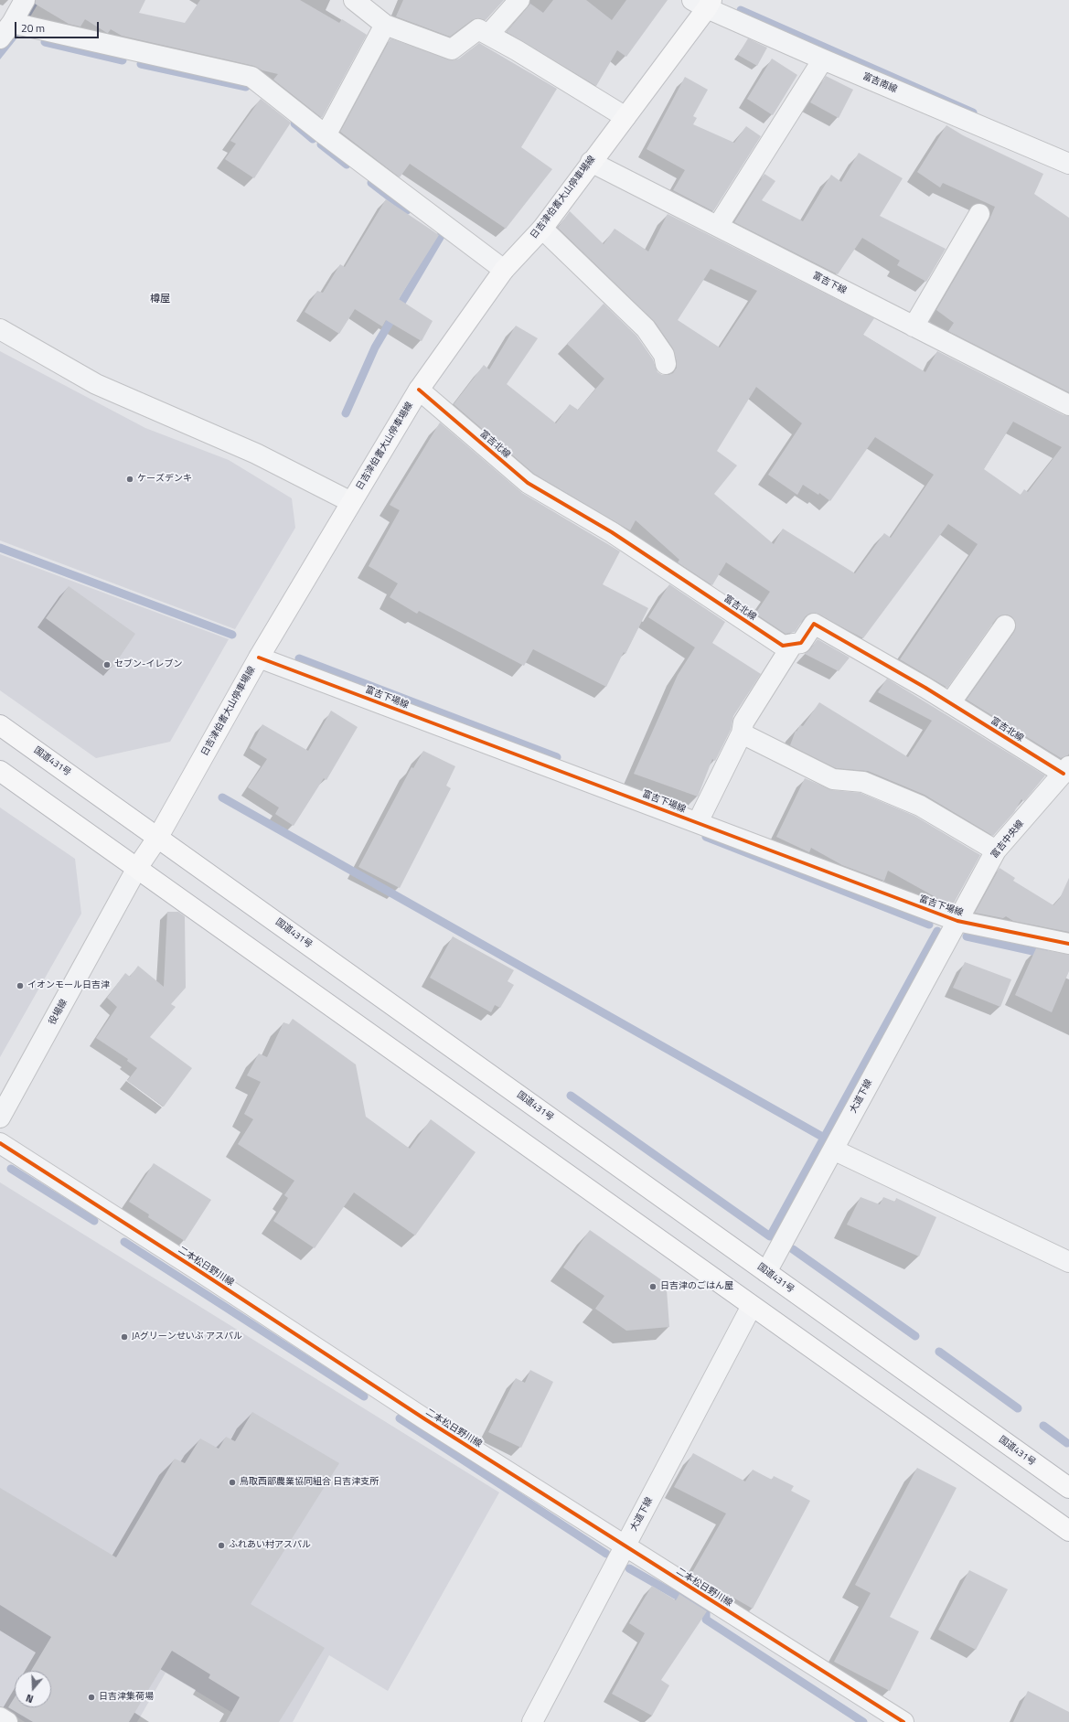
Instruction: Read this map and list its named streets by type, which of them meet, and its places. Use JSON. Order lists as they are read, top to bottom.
{
  "streets": {
    "main road": ["日吉津伯耆大山停車場線", "国道431号"],
    "street": [
      "富吉南線",
      "富吉下線",
      "富吉北線",
      "富吉下場線",
      "富吉中央線",
      "役場線",
      "大道下線",
      "二本松日野川線"
    ]
  },
  "crossings": [
    ["富吉南線", "日吉津伯耆大山停車場線"],
    ["日吉津伯耆大山停車場線", "富吉下線"],
    ["日吉津伯耆大山停車場線", "富吉北線"],
    ["日吉津伯耆大山停車場線", "富吉下場線"],
    ["日吉津伯耆大山停車場線", "国道431号"],
    ["日吉津伯耆大山停車場線", "役場線"],
    ["富吉北線", "富吉中央線"],
    ["富吉下場線", "富吉中央線"],
    ["富吉下場線", "大道下線"],
    ["国道431号", "大道下線"],
    ["富吉中央線", "大道下線"],
    ["大道下線", "二本松日野川線"]
  ],
  "districts": ["樽屋"],
  "places": [
    "ケーズデンキ",
    "セブン-イレブン",
    "イオンモール日吉津",
    "日吉津のごはん屋",
    "JAグリーンせいぶ アスパル",
    "鳥取西部農業協同組合 日吉津支所",
    "ふれあい村アスパル",
    "日吉津集荷場"
  ],
  "scale_bar": "20 m",
  "north": "bottom"
}
